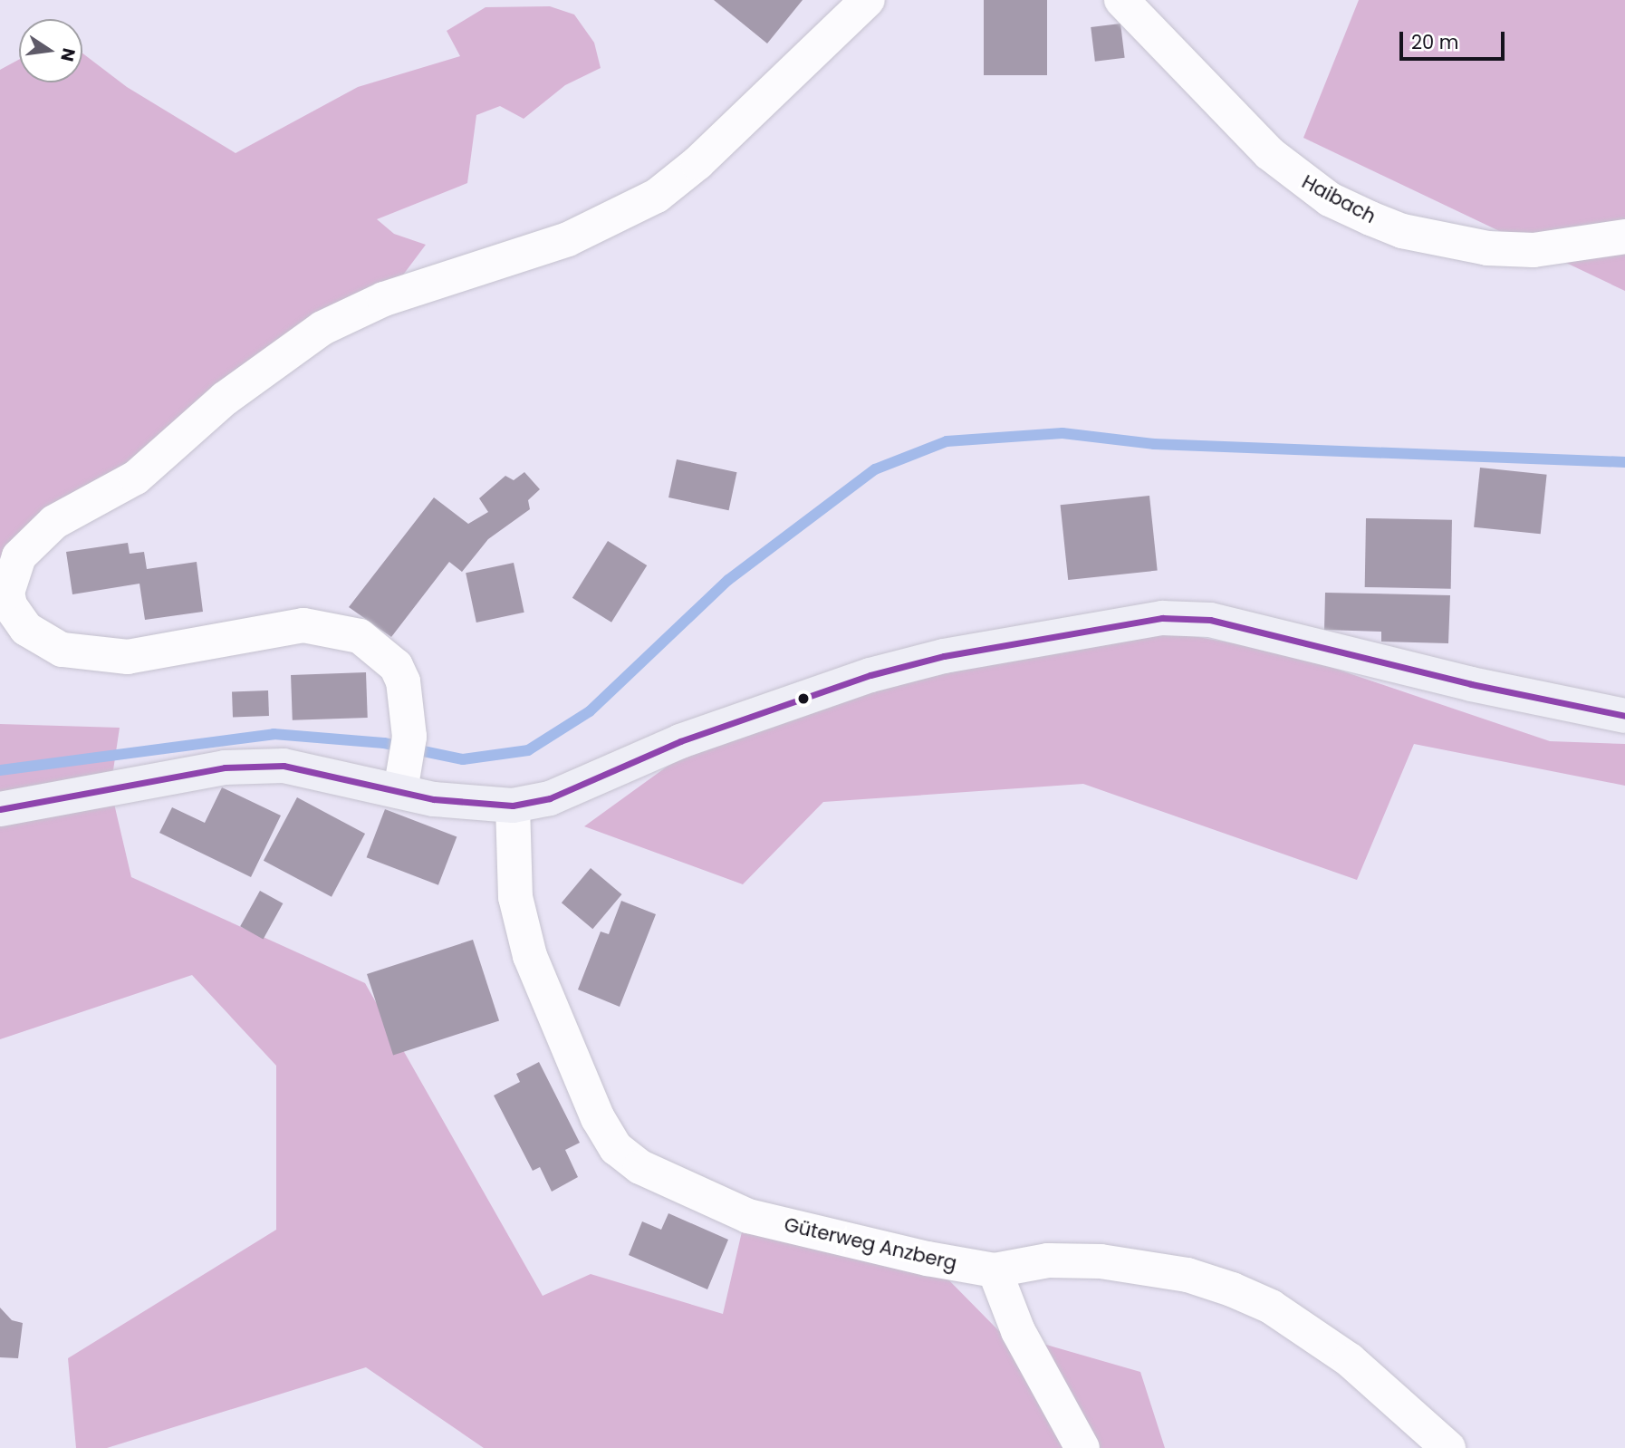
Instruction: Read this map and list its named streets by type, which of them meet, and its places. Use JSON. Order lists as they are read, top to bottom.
{
  "streets": {
    "street": ["Haibach", "Güterweg Anzberg"]
  },
  "scale_bar": "20 m",
  "north": "right"
}
